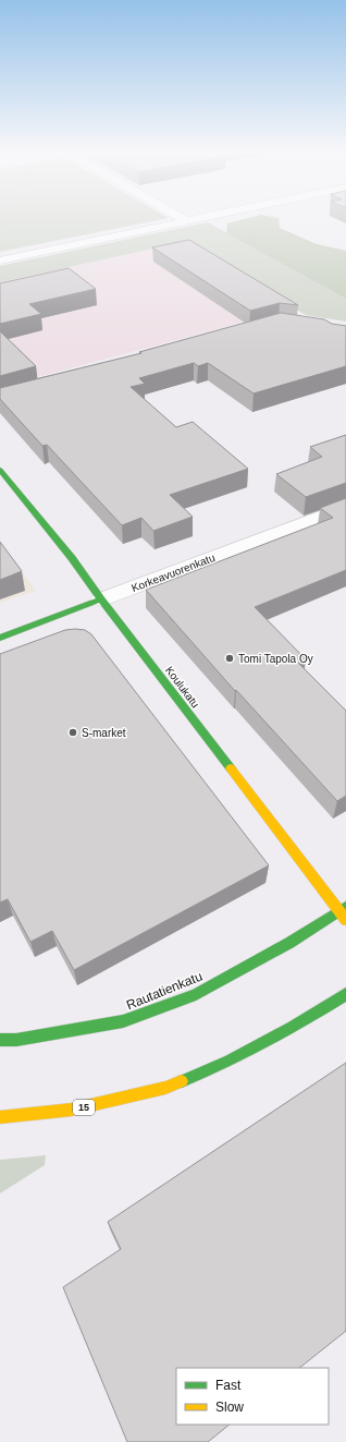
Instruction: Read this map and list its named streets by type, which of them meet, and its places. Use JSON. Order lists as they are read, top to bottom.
{
  "streets": {
    "main road": [
      "Korkeavuorenkatu",
      "Koulukatu",
      "Rautatienkatu",
      "15"
    ]
  },
  "crossings": [
    ["Korkeavuorenkatu", "Koulukatu"],
    ["Koulukatu", "Rautatienkatu"]
  ],
  "places": ["Tomi Tapola Oy", "S-market"],
  "legend": ["Fast", "Slow"]
}
